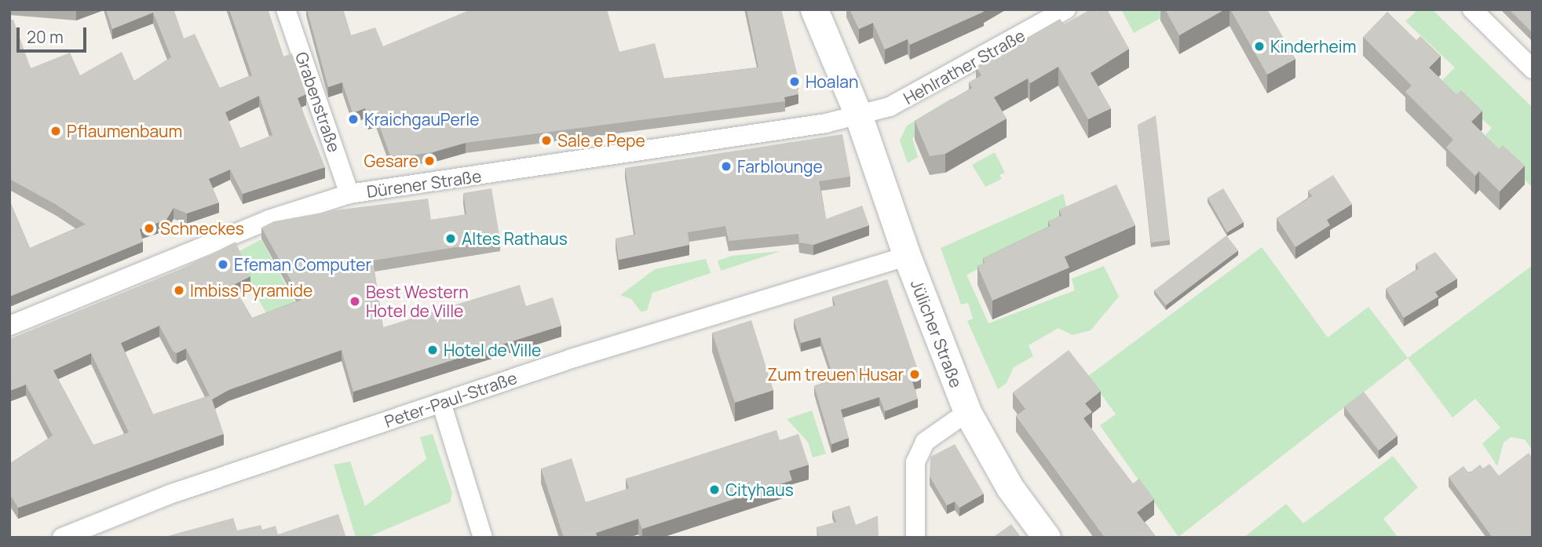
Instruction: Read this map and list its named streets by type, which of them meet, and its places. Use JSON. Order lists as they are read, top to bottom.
{
  "streets": {
    "street": [
      "Hehlrather Straße",
      "Grabenstraße",
      "Dürener Straße",
      "Jülicher Straße",
      "Peter-Paul-Straße"
    ]
  },
  "crossings": [
    ["Hehlrather Straße", "Dürener Straße"],
    ["Hehlrather Straße", "Jülicher Straße"],
    ["Grabenstraße", "Dürener Straße"],
    ["Dürener Straße", "Jülicher Straße"],
    ["Jülicher Straße", "Peter-Paul-Straße"]
  ],
  "places": [
    "Kinderheim",
    "Hoalan",
    "KraichgauPerle",
    "Pflaumenbaum",
    "Sale e Pepe",
    "Gesare",
    "Farblounge",
    "Schneckes",
    "Altes Rathaus",
    "Efeman Computer",
    "Imbiss Pyramide",
    "Best Western Hotel de Ville",
    "Hotel de Ville",
    "Zum treuen Husar",
    "Cityhaus"
  ],
  "scale_bar": "20 m"
}
